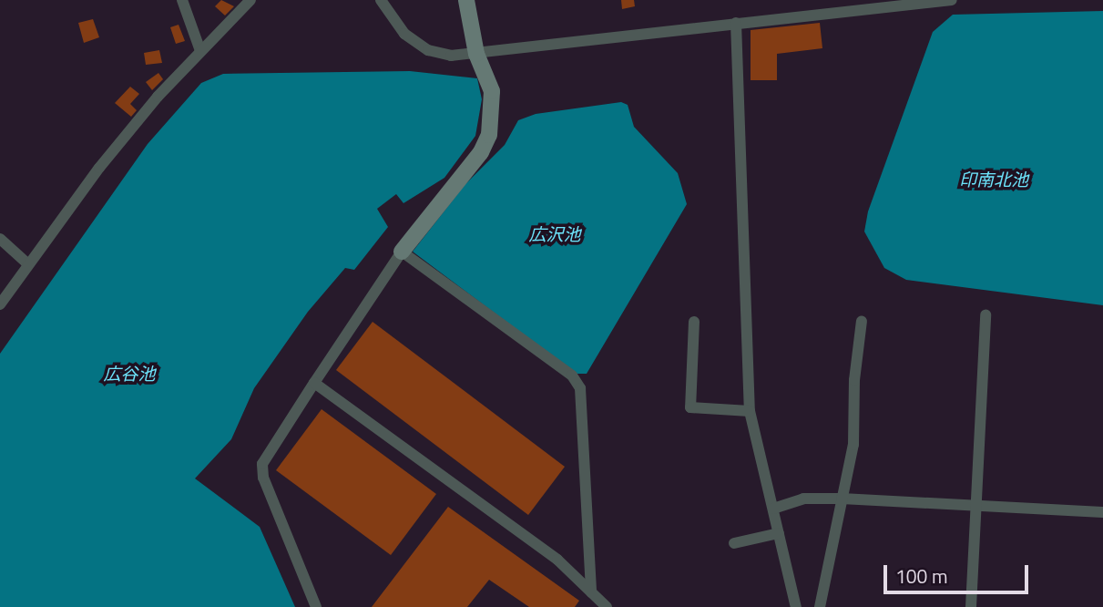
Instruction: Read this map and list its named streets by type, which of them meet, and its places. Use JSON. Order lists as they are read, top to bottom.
{
  "water": ["印南北池", "広沢池", "広谷池"],
  "scale_bar": "100 m"
}
